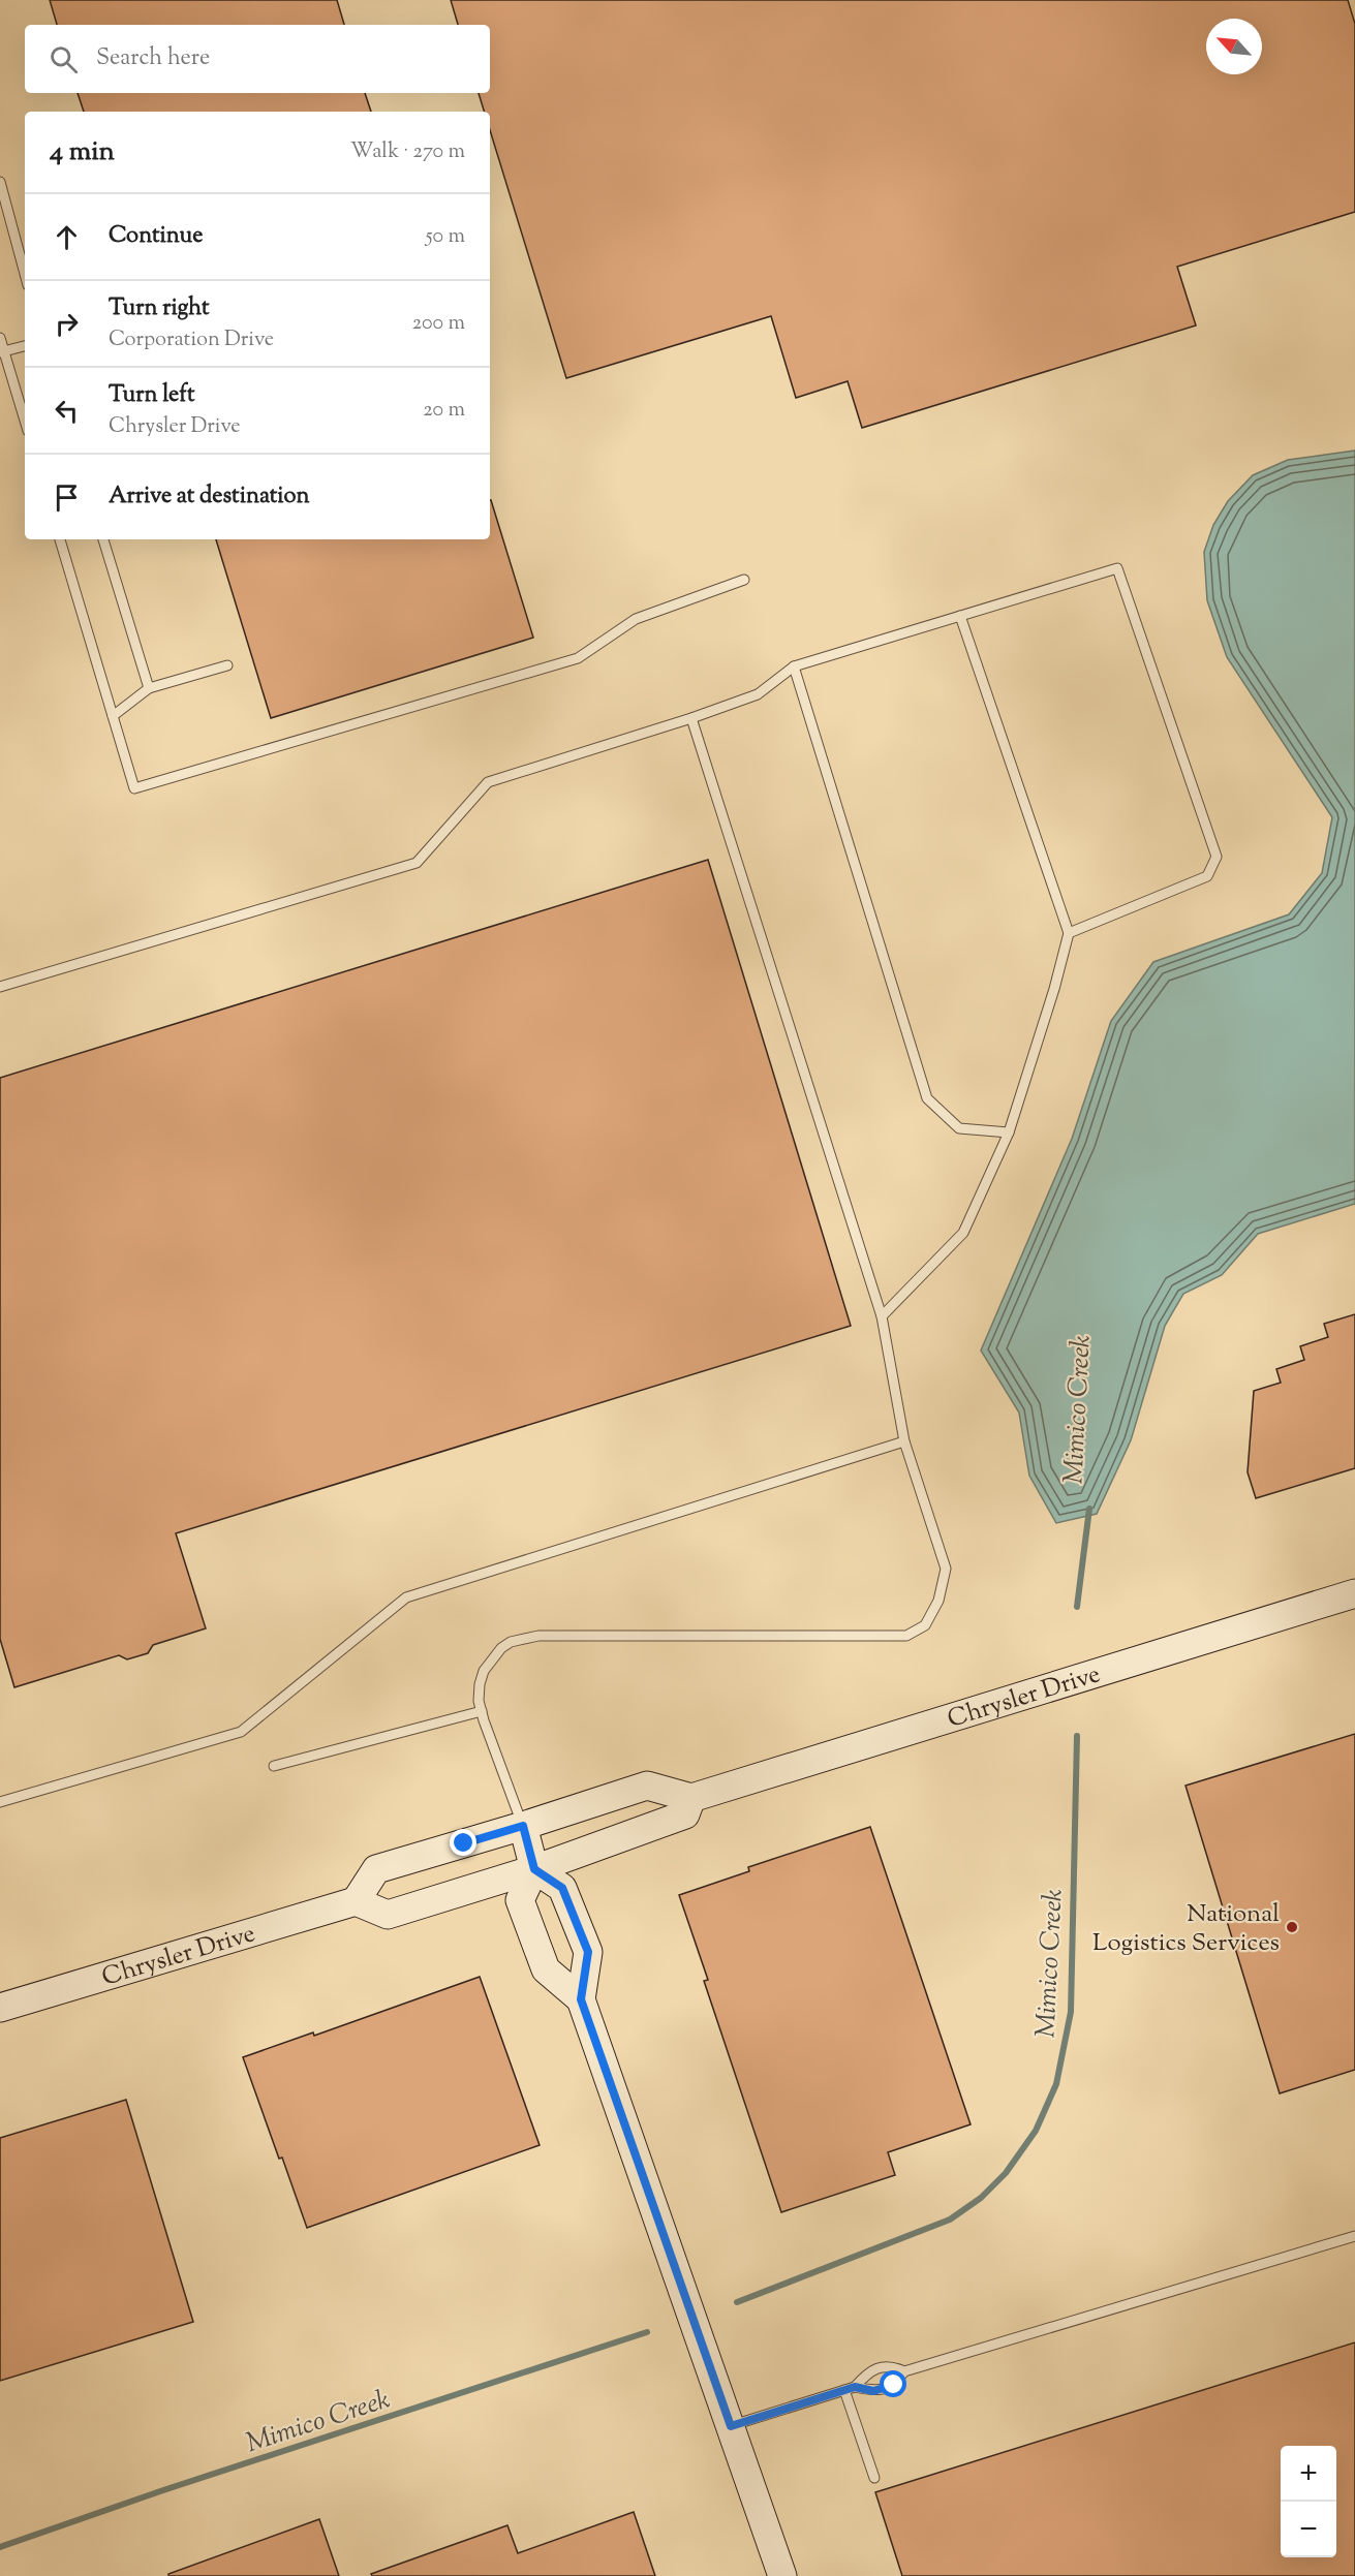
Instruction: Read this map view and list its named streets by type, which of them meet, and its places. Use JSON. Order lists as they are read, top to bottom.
{
  "streets": {
    "street": ["Chrysler Drive"]
  },
  "water": ["Mimico Creek"],
  "places": ["National Logistics Services"],
  "north": "top left",
  "page": {
    "search": "Search here",
    "heading": ["4 min", "Walk · 270 m"],
    "list": [
      ["Continue", "50 m"],
      ["Turn right", "Corporation Drive", "200 m"],
      ["Turn left", "Chrysler Drive", "20 m"],
      "Arrive at destination"
    ],
    "map_buttons": ["+", "−"]
  }
}
